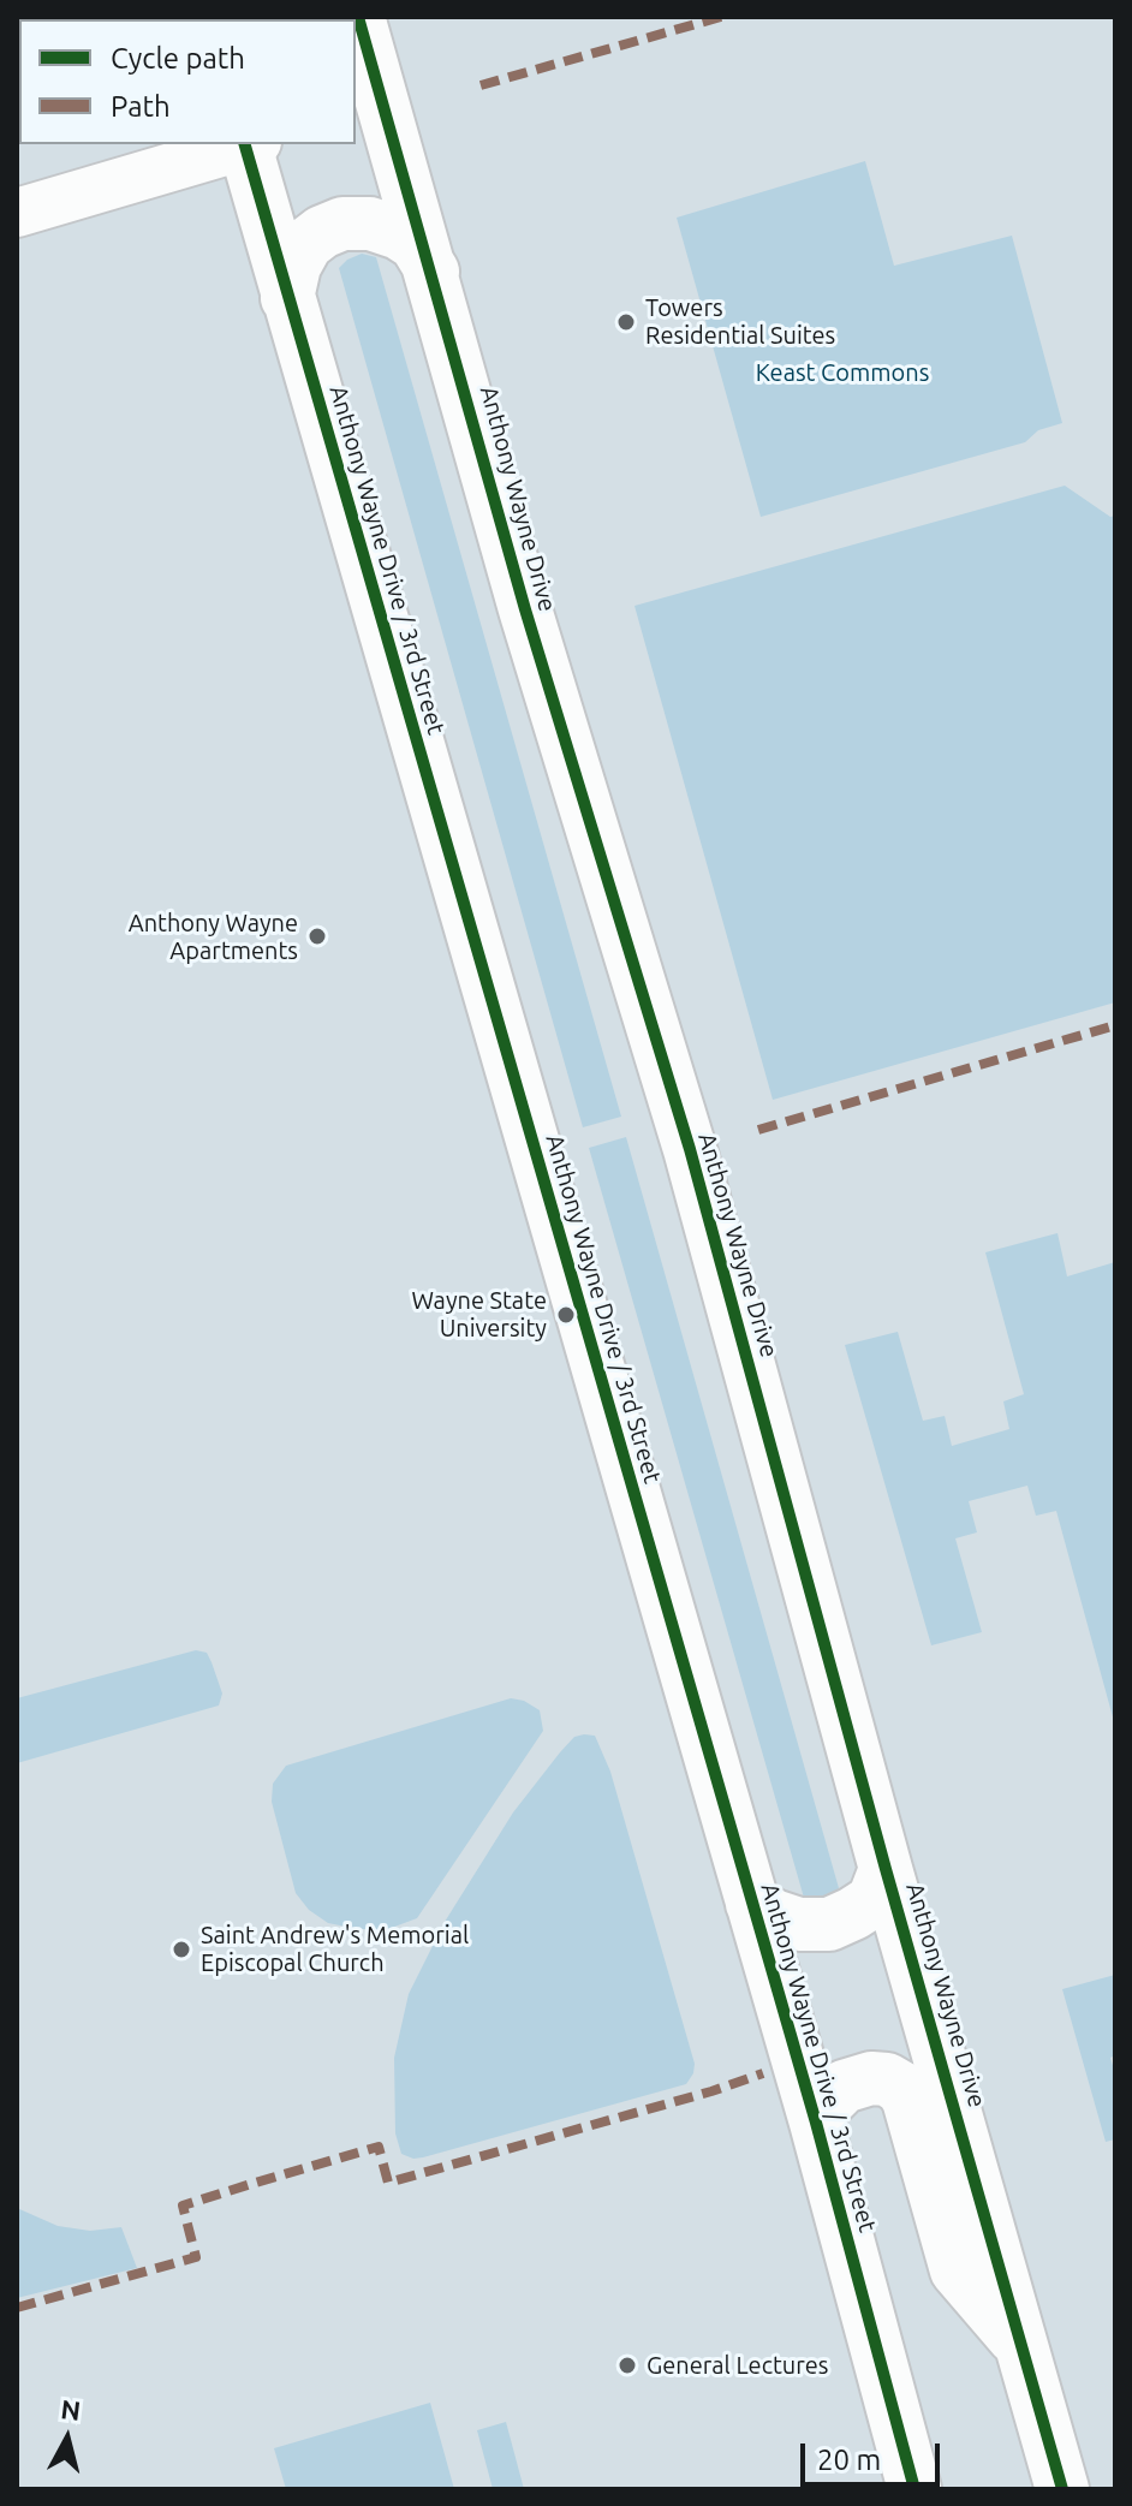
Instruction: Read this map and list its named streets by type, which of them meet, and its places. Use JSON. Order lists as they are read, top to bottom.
{
  "streets": {
    "street": ["Anthony Wayne Drive", "Anthony Wayne Drive / 3rd Street"]
  },
  "parks": ["Keast Commons"],
  "places": [
    "Towers Residential Suites",
    "Anthony Wayne Apartments",
    "Wayne State University",
    "Saint Andrew's Memorial Episcopal Church",
    "General Lectures"
  ],
  "legend": ["Cycle path", "Path"],
  "scale_bar": "20 m",
  "north": "top"
}
